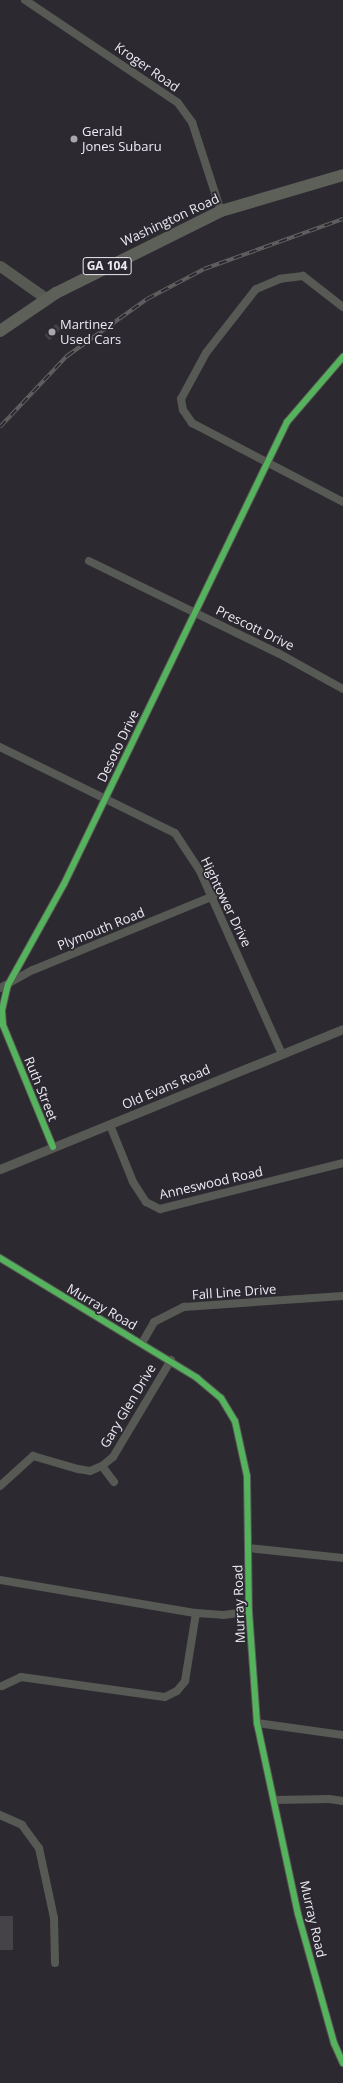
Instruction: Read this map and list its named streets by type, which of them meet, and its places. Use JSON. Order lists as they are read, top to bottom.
{
  "streets": {
    "main road": ["Washington Road", "GA 104"],
    "street": [
      "Kroger Road",
      "Prescott Drive",
      "Desoto Drive",
      "Hightower Drive",
      "Plymouth Road",
      "Old Evans Road",
      "Ruth Street",
      "Anneswood Road",
      "Fall Line Drive",
      "Murray Road",
      "Gary Glen Drive"
    ]
  },
  "crossings": [
    ["Kroger Road", "Washington Road"],
    ["Prescott Drive", "Desoto Drive"],
    ["Desoto Drive", "Hightower Drive"],
    ["Desoto Drive", "Plymouth Road"],
    ["Desoto Drive", "Ruth Street"],
    ["Hightower Drive", "Plymouth Road"],
    ["Hightower Drive", "Old Evans Road"],
    ["Old Evans Road", "Ruth Street"],
    ["Old Evans Road", "Anneswood Road"],
    ["Fall Line Drive", "Murray Road"],
    ["Murray Road", "Gary Glen Drive"]
  ],
  "places": ["Gerald Jones Subaru", "Martinez Used Cars"]
}
